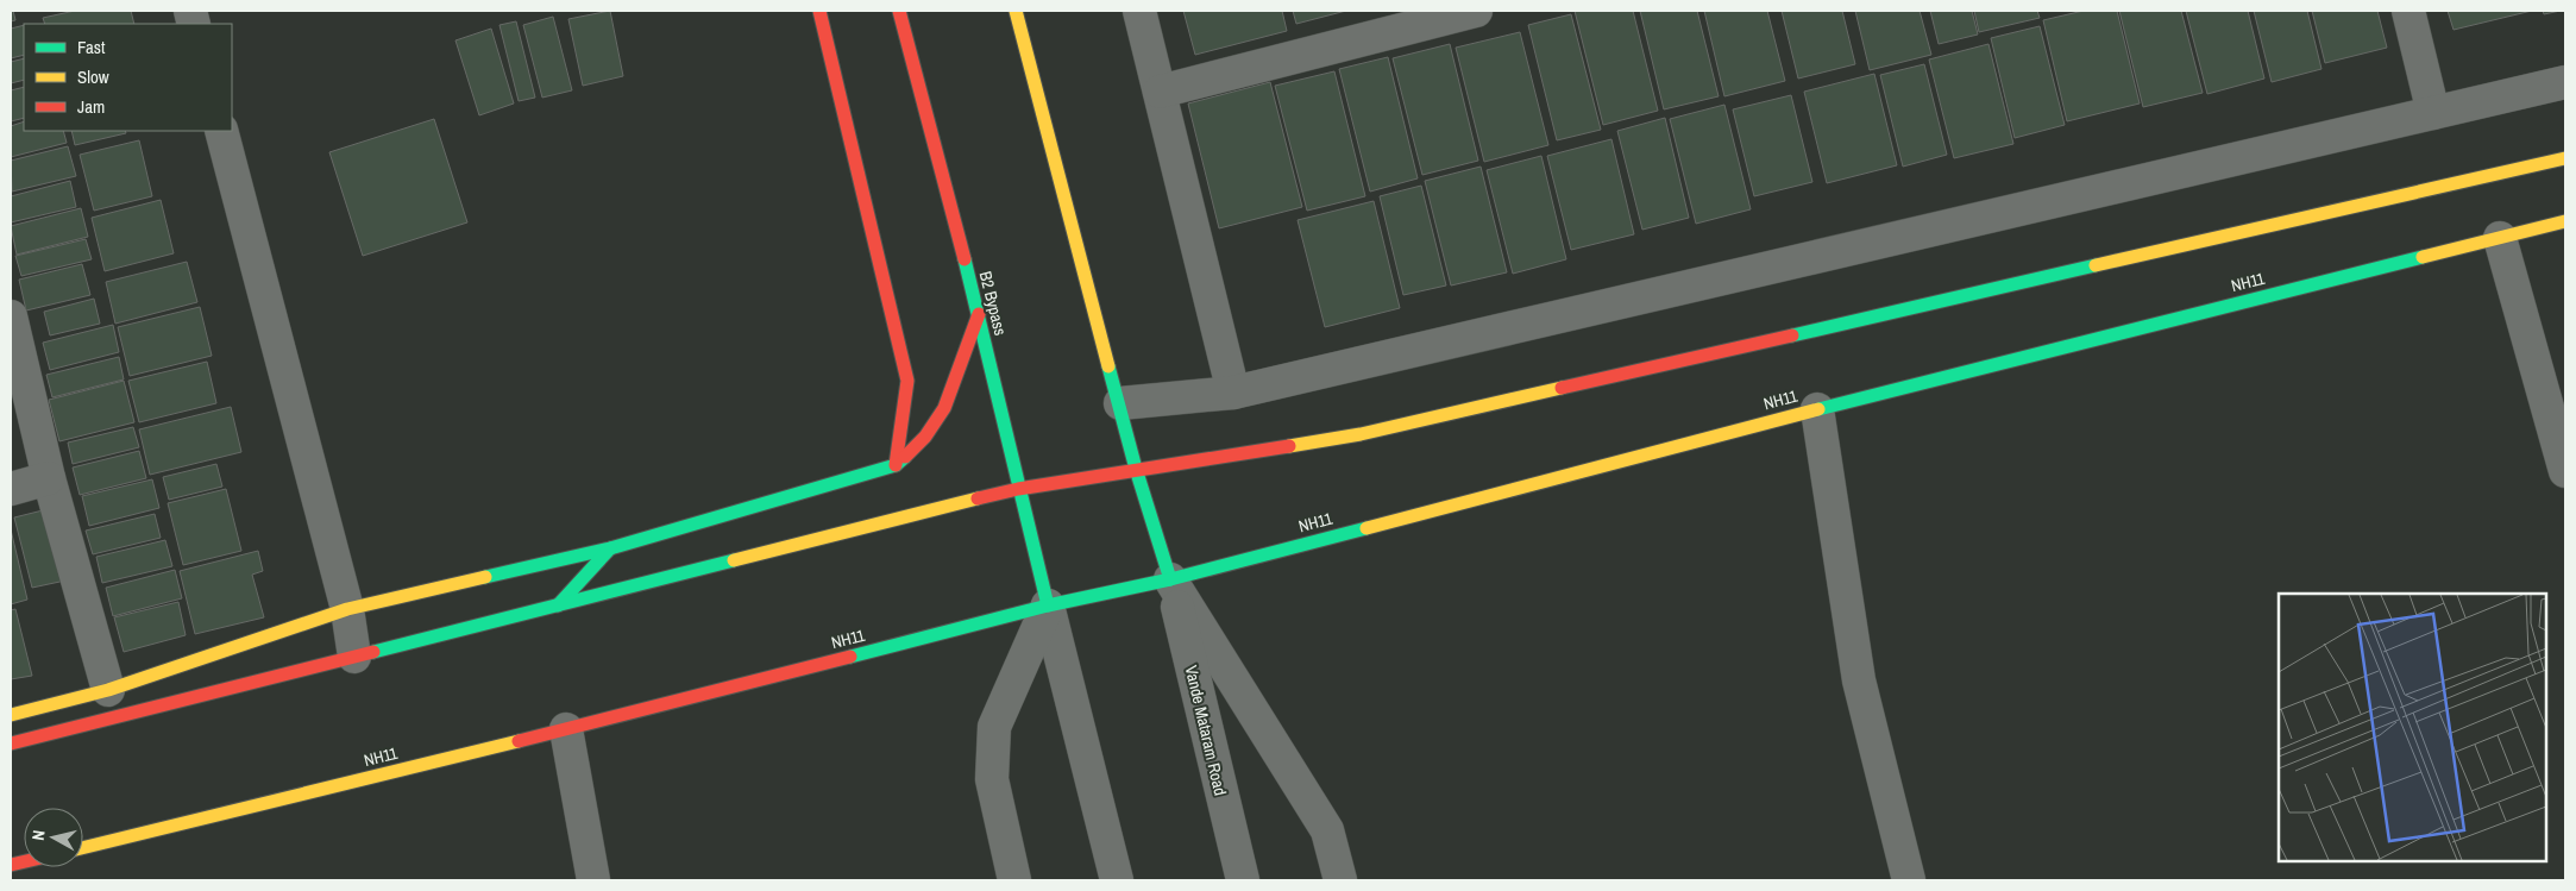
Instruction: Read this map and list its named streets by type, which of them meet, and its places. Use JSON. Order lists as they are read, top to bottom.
{
  "streets": {
    "main road": ["NH11", "B2 Bypass"],
    "street": ["Vande Mataram Road"]
  },
  "crossings": [
    ["NH11", "B2 Bypass"],
    ["NH11", "Vande Mataram Road"]
  ],
  "legend": ["Fast", "Slow", "Jam"],
  "north": "left"
}
